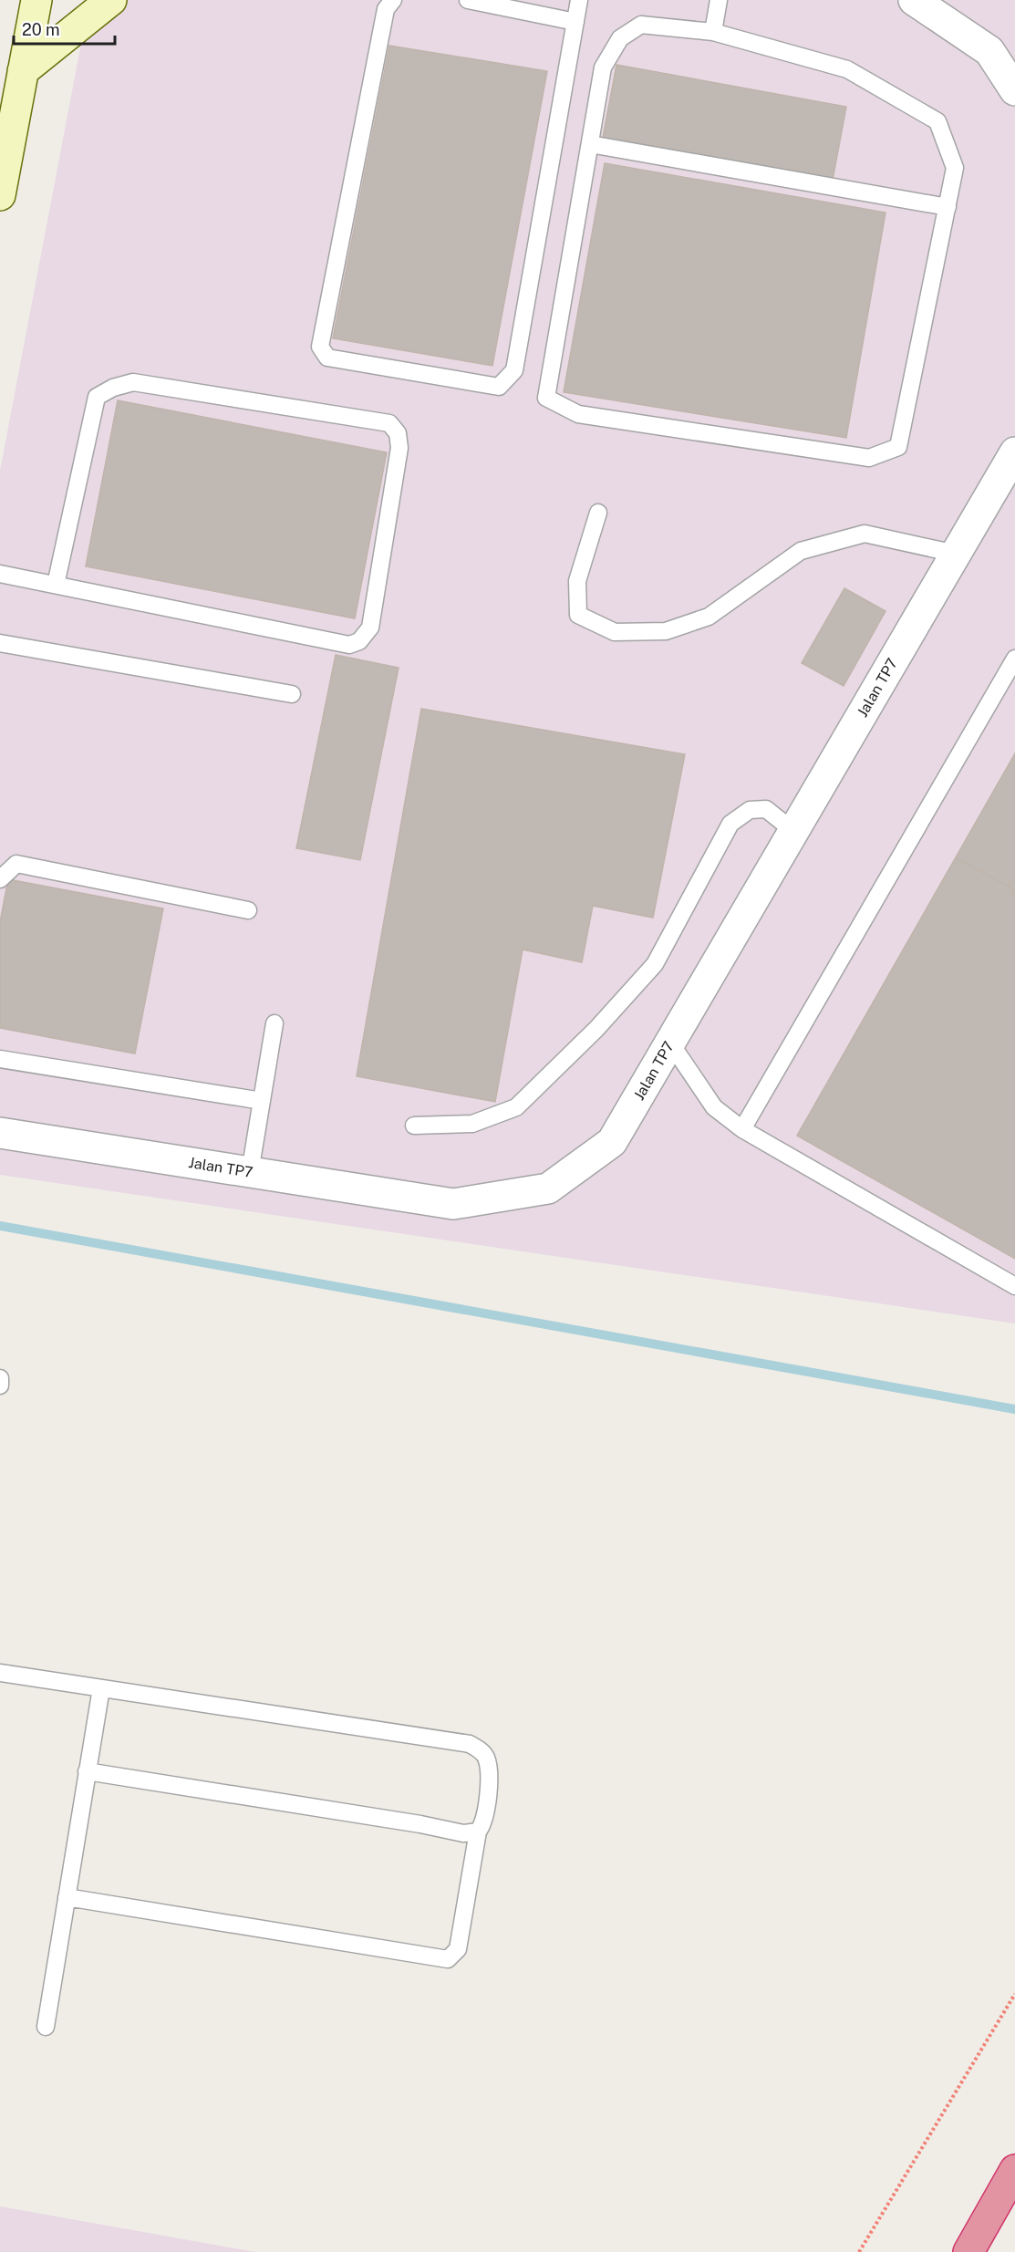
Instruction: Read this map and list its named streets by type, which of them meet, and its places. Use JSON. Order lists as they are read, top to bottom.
{
  "streets": {
    "street": ["Jalan TP7"]
  },
  "scale_bar": "20 m"
}
